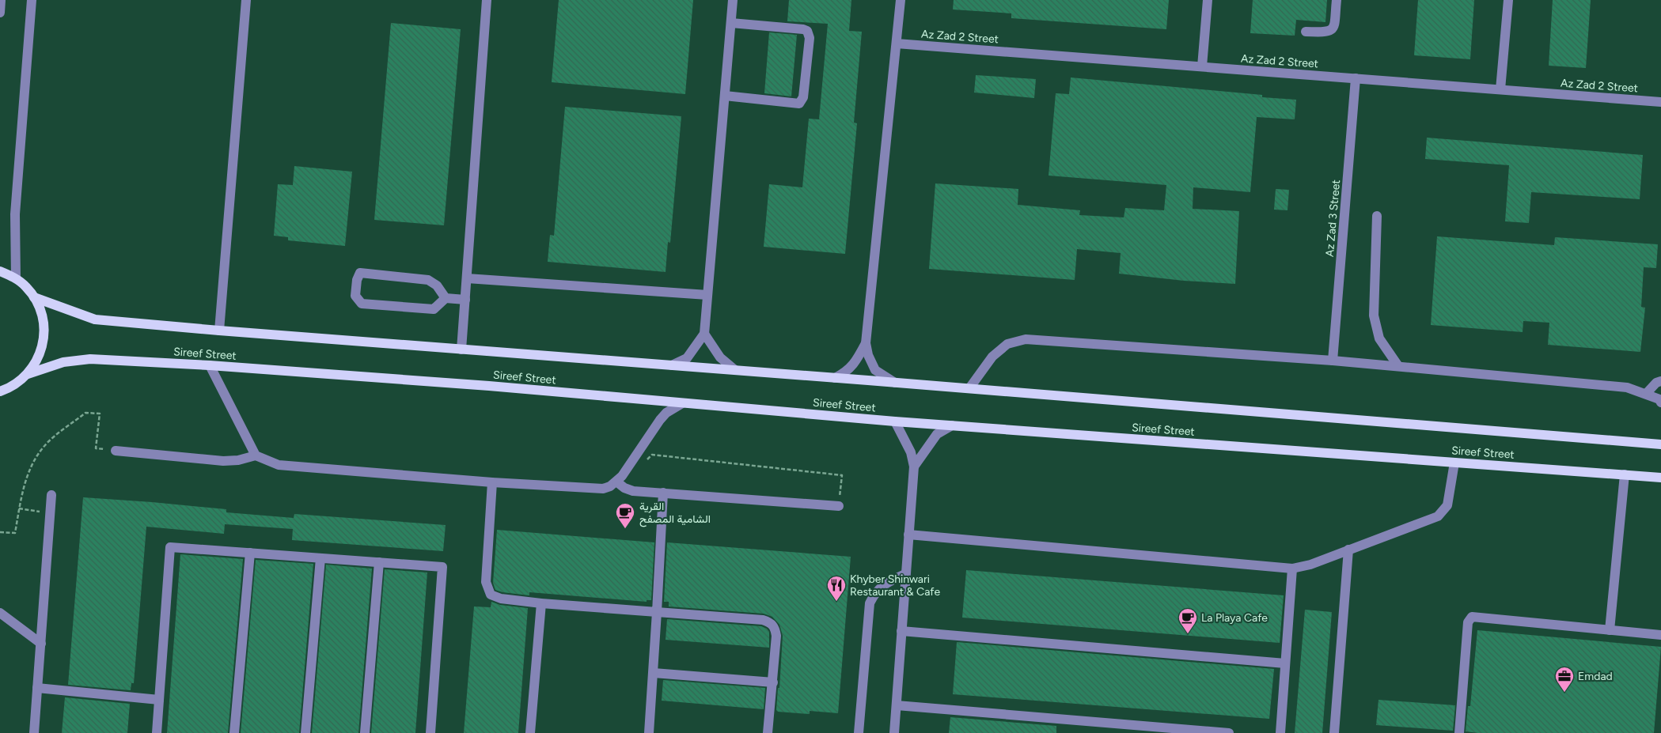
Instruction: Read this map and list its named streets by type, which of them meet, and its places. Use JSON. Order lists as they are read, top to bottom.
{
  "streets": {
    "main road": ["Sireef Street"],
    "street": ["Az Zad 2 Street", "Az Zad 3 Street"]
  },
  "crossings": [
    ["Az Zad 2 Street", "Az Zad 3 Street"]
  ],
  "places": {
    "cafe": ["القرية الشامية المصفح", "La Playa Cafe"],
    "restaurant": ["Khyber Shinwari Restaurant & Cafe"],
    "office": ["Emdad"]
  }
}
